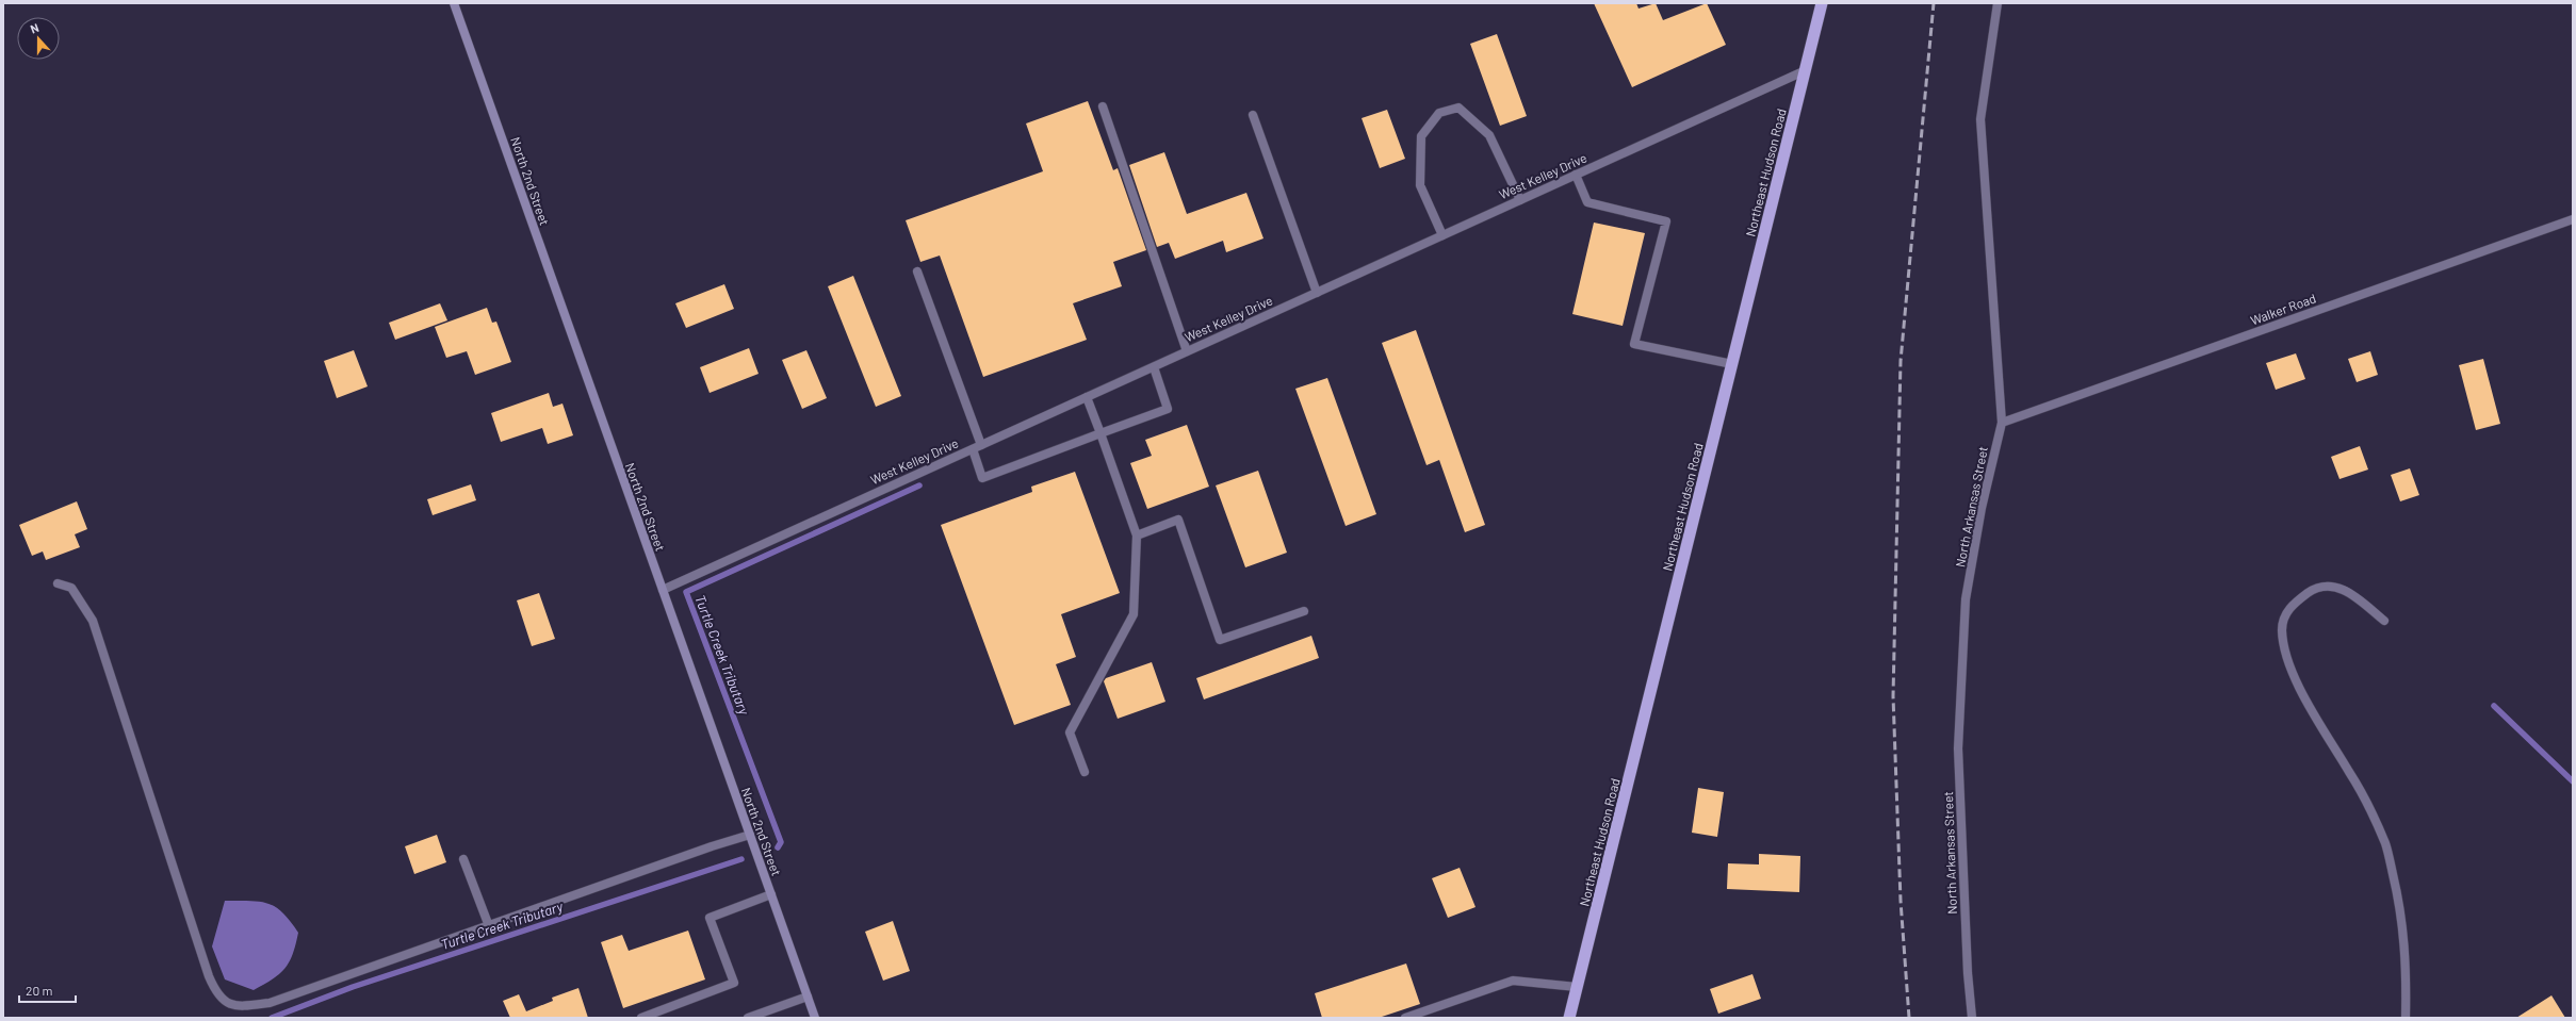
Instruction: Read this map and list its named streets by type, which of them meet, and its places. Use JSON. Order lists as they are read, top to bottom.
{
  "streets": {
    "highway": ["Northeast Hudson Road"],
    "main road": ["North 2nd Street"],
    "street": ["West Kelley Drive", "Walker Road", "North Arkansas Street"]
  },
  "crossings": [
    ["Northeast Hudson Road", "West Kelley Drive"],
    ["West Kelley Drive", "North 2nd Street"],
    ["Walker Road", "North Arkansas Street"]
  ],
  "water": ["Turtle Creek Tributary"],
  "scale_bar": "20 m",
  "north": "top"
}
